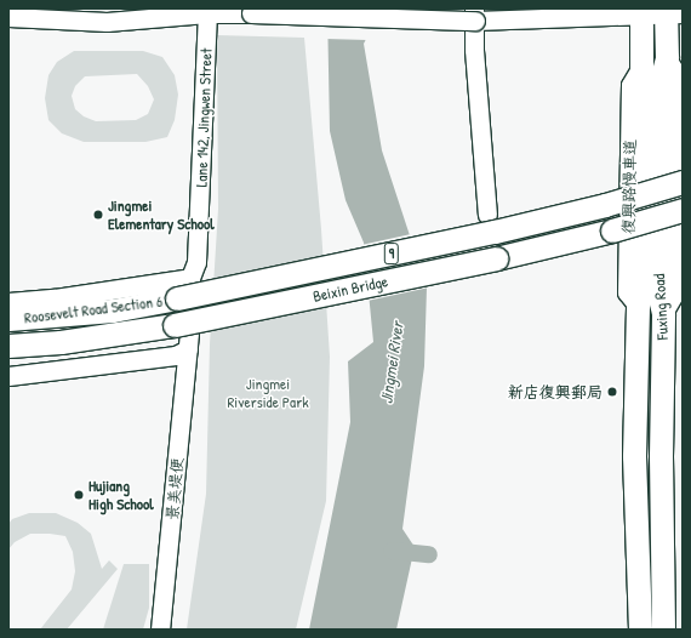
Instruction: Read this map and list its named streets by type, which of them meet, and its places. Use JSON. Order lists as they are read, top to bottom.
{
  "streets": {
    "main road": [
      "9",
      "Beixin Bridge",
      "Fuxing Road",
      "Roosevelt Road Section 6"
    ],
    "street": ["Lane 142, Jingwen Street", "景美堤便"]
  },
  "crossings": [
    ["Lane 142, Jingwen Street", "Beixin Bridge"],
    ["Lane 142, Jingwen Street", "Roosevelt Road Section 6"],
    ["Beixin Bridge", "Roosevelt Road Section 6"],
    ["Beixin Bridge", "景美堤便"],
    ["Roosevelt Road Section 6", "景美堤便"]
  ],
  "water": ["Jingmei River"],
  "parks": ["Jingmei Riverside Park"],
  "places": ["Jingmei Elementary School", "新店復興郵局", "Hujiang High School"]
}
